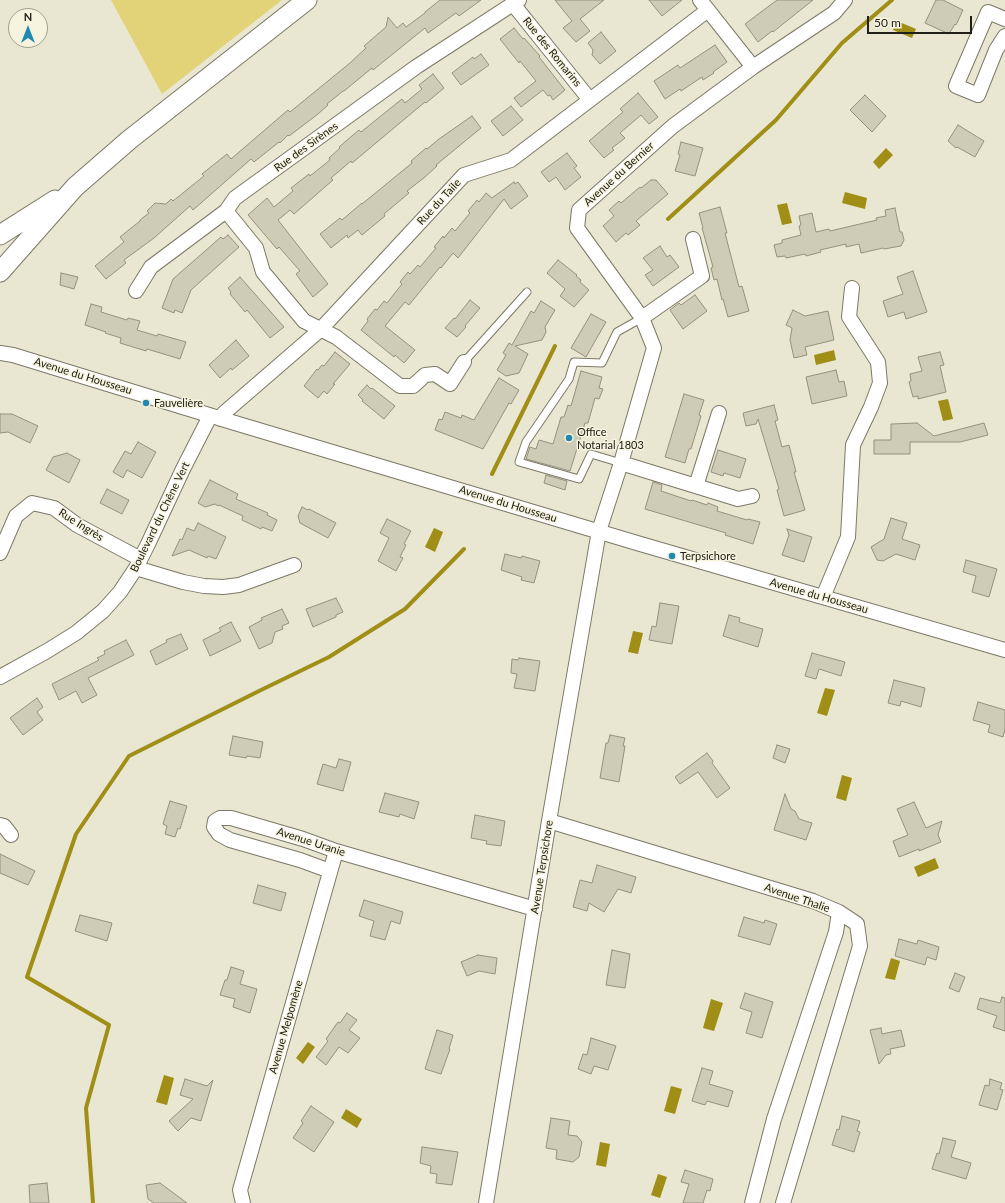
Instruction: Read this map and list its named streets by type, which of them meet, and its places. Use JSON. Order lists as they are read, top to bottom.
{
  "streets": {
    "street": [
      "Rue des Romarins",
      "Rue des Sirènes",
      "Avenue du Bernier",
      "Rue du Taile",
      "Avenue du Housseau",
      "Boulevard du Chêne Vert",
      "Rue Ingrès",
      "Avenue Uranie",
      "Avenue Terpsichore",
      "Avenue Thalie",
      "Avenue Melpomène"
    ]
  },
  "crossings": [
    ["Rue des Romarins", "Rue des Sirènes"],
    ["Rue des Romarins", "Rue du Taile"],
    ["Avenue du Bernier", "Avenue du Housseau"],
    ["Avenue du Bernier", "Avenue Terpsichore"],
    ["Rue du Taile", "Avenue du Housseau"],
    ["Rue du Taile", "Boulevard du Chêne Vert"],
    ["Avenue du Housseau", "Boulevard du Chêne Vert"],
    ["Avenue du Housseau", "Avenue Terpsichore"],
    ["Boulevard du Chêne Vert", "Rue Ingrès"],
    ["Avenue Uranie", "Avenue Terpsichore"],
    ["Avenue Uranie", "Avenue Melpomène"],
    ["Avenue Terpsichore", "Avenue Thalie"]
  ],
  "places": ["Fauvelière", "Office Notarial 1803", "Terpsichore"],
  "scale_bar": "50 m",
  "north": "top"
}
